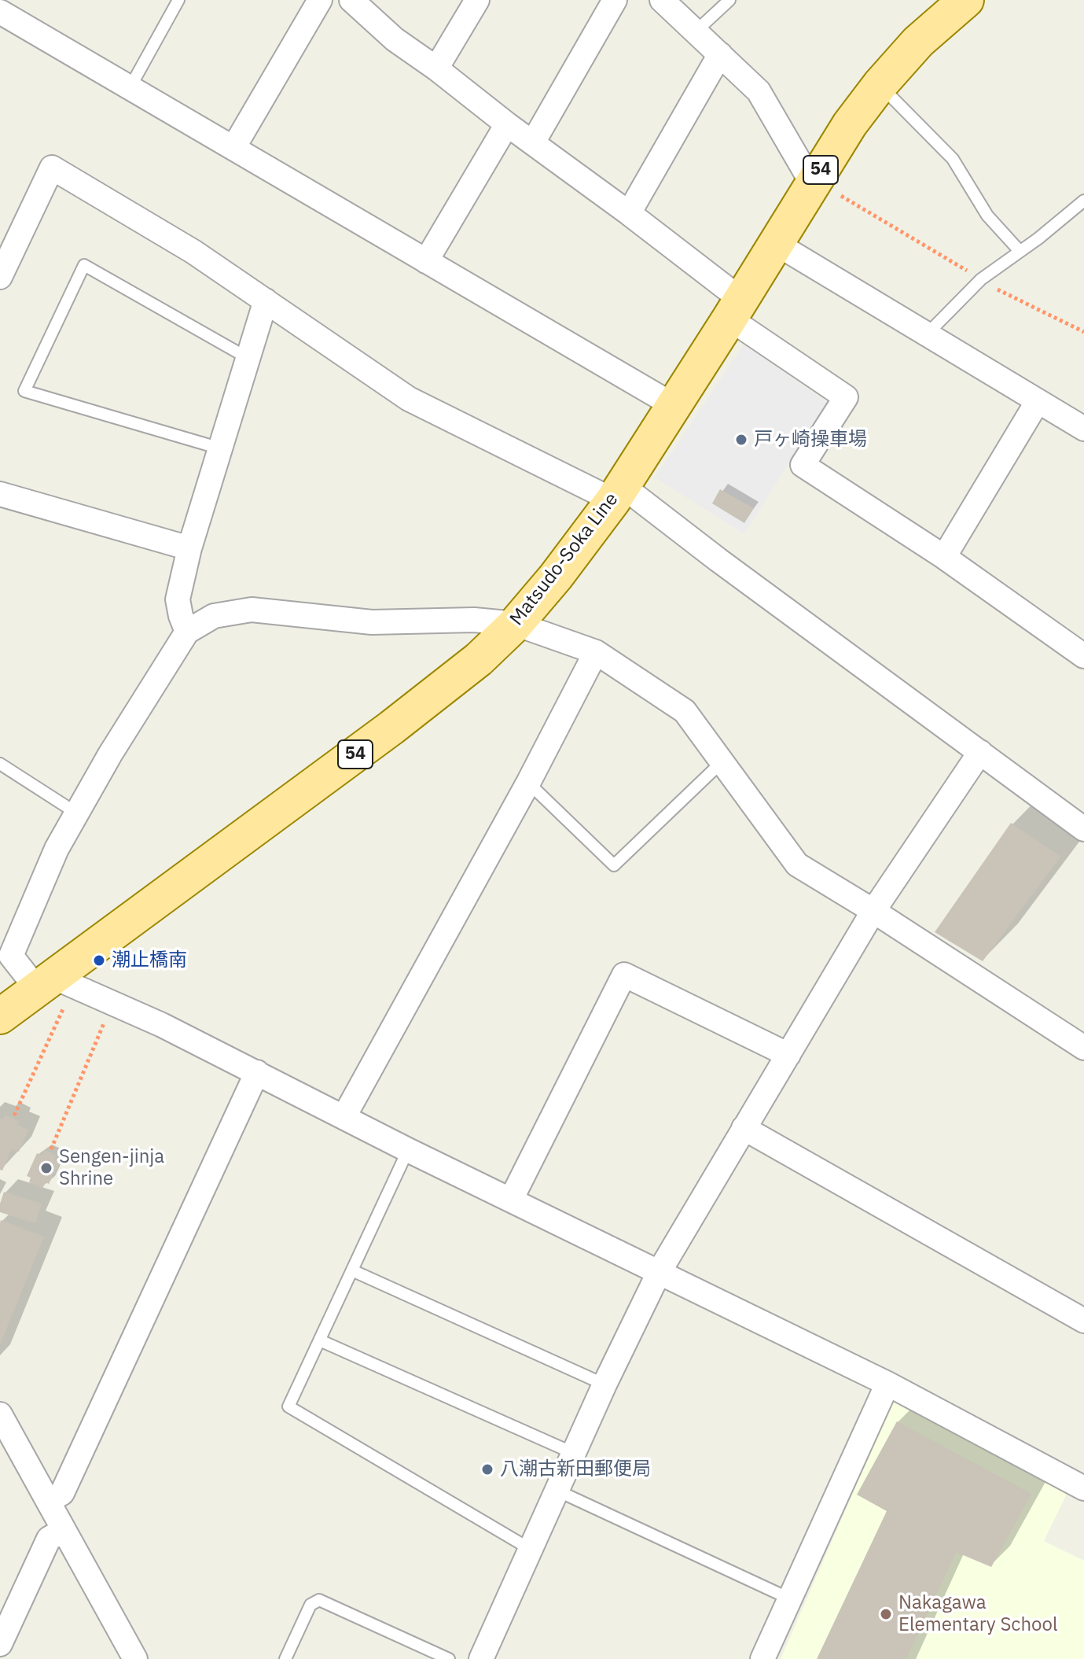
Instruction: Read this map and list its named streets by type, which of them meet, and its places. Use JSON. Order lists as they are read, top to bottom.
{
  "streets": {
    "main road": ["54", "Matsudo-Soka Line"]
  },
  "places": [
    "戸ヶ崎操車場",
    "潮止橋南",
    "Sengen-jinja Shrine",
    "八潮古新田郵便局",
    "Nakagawa Elementary School"
  ]
}
